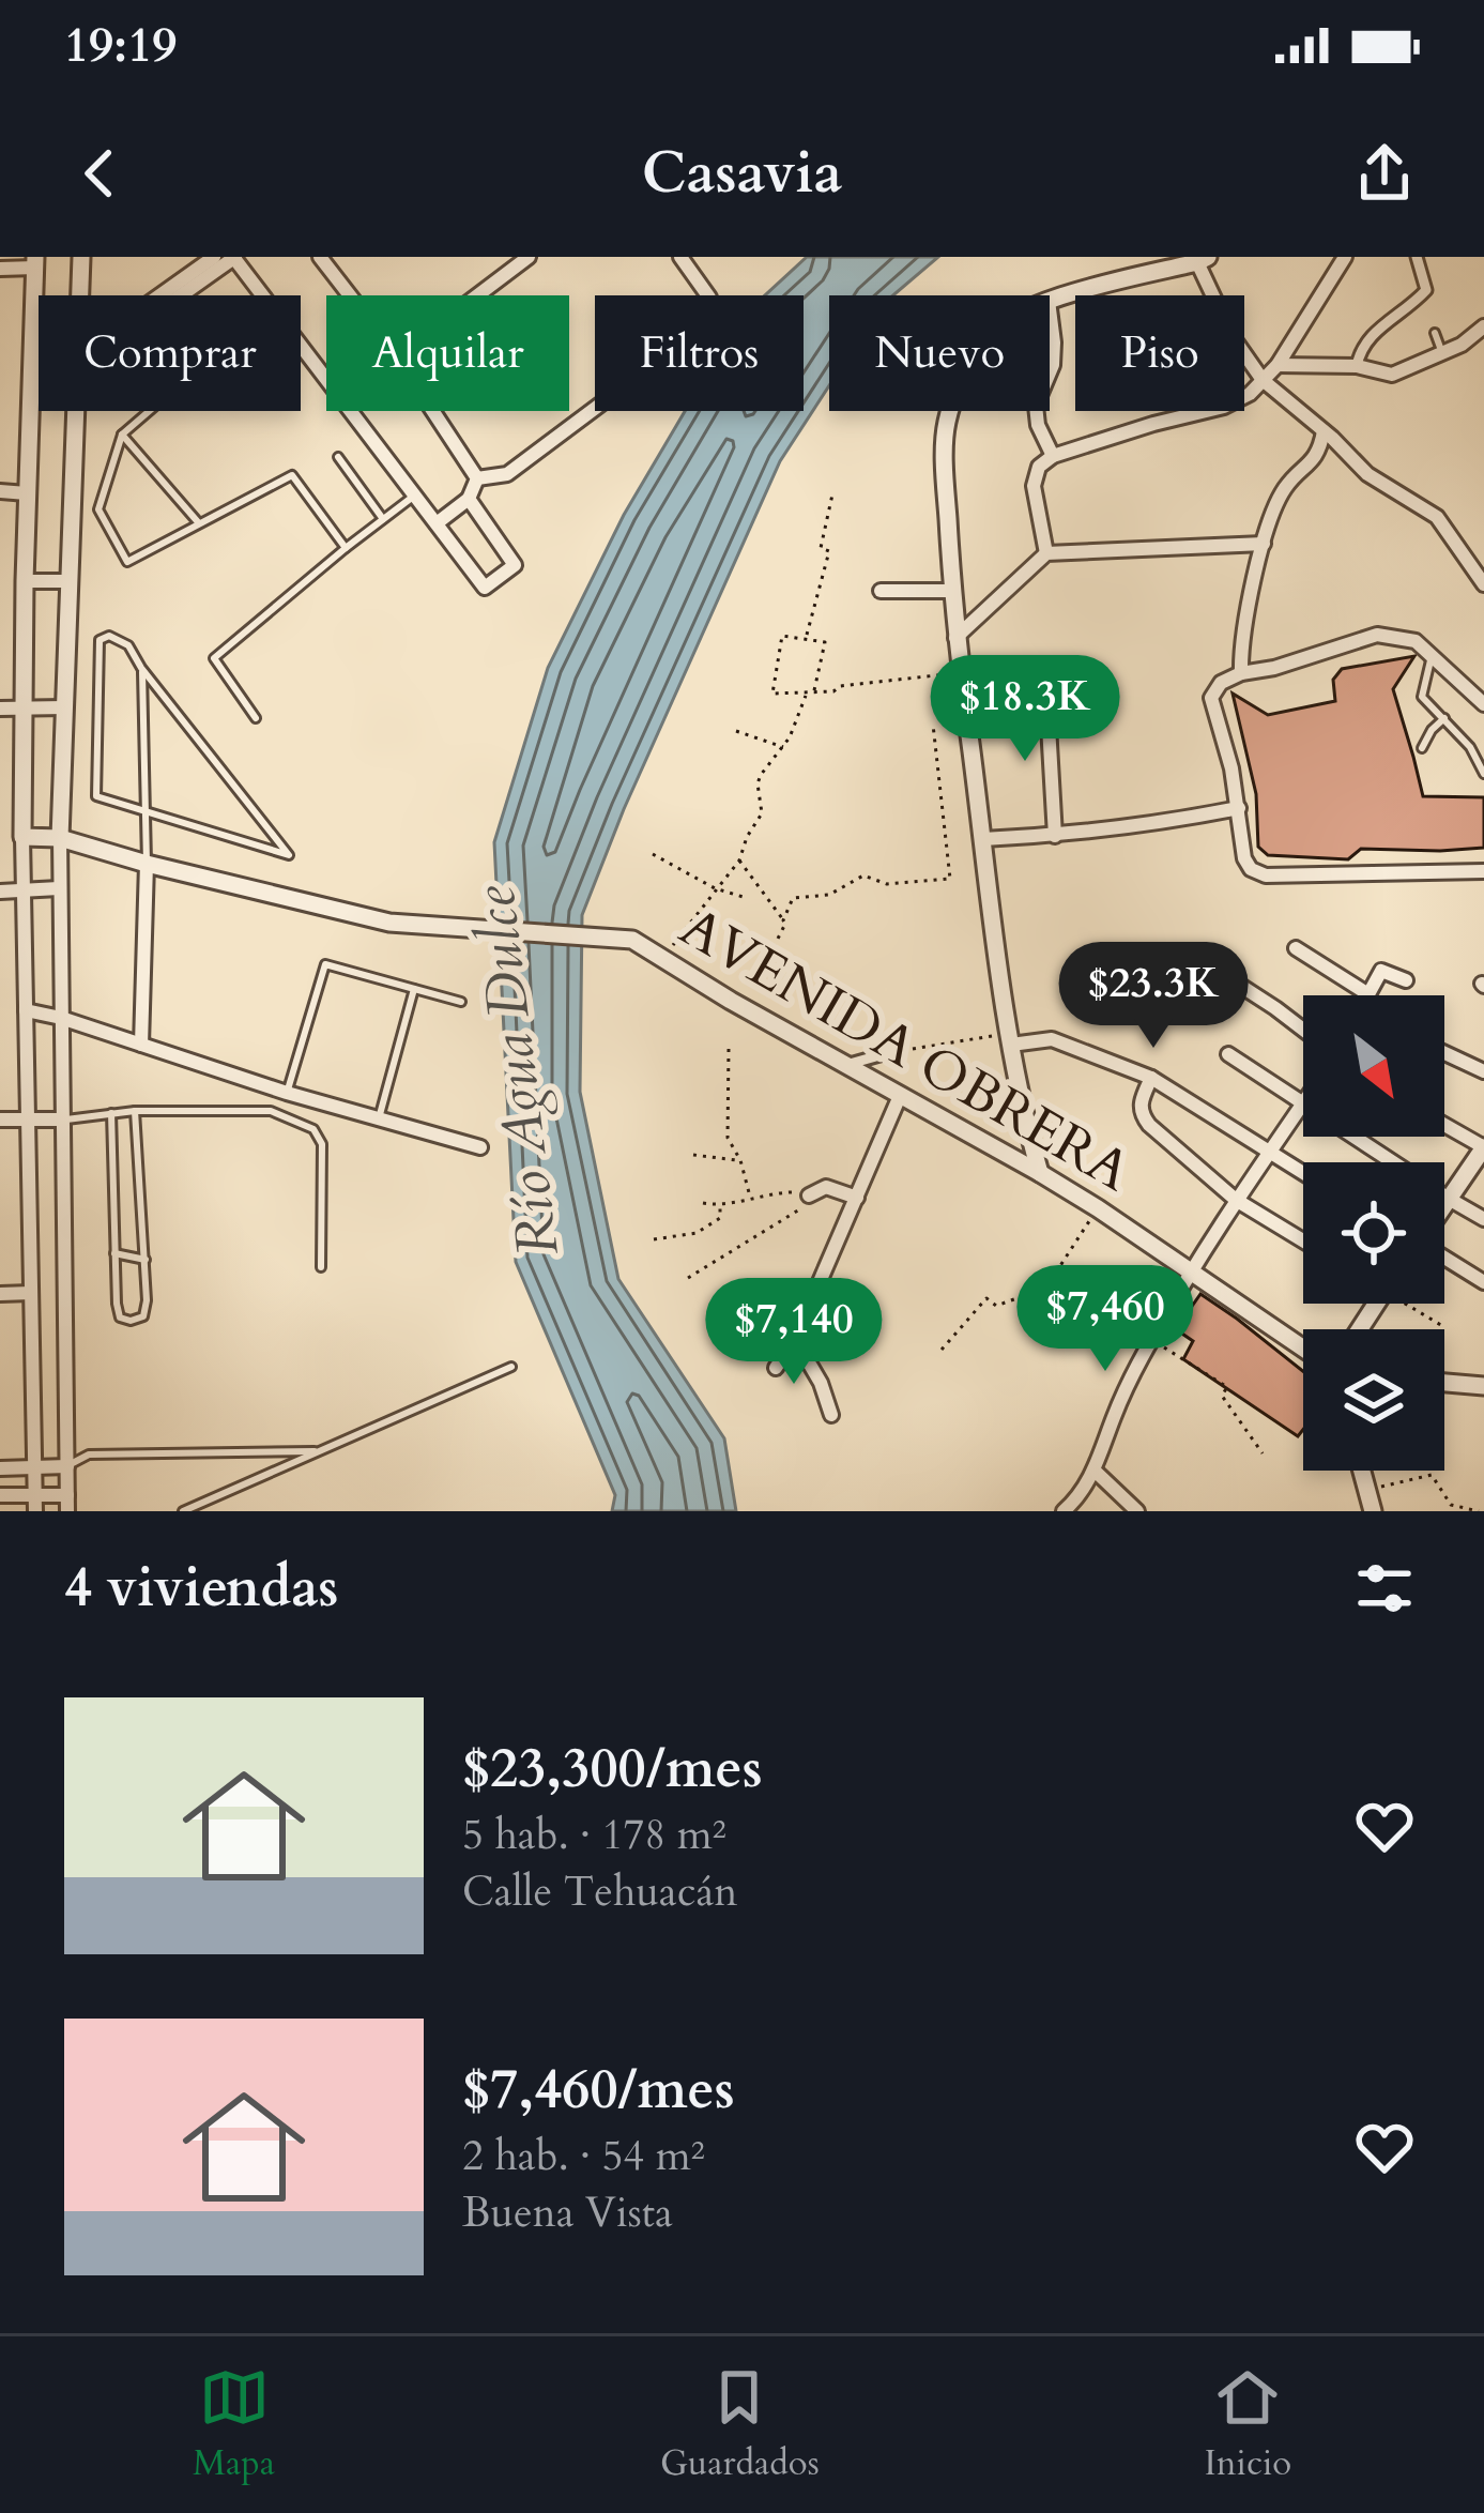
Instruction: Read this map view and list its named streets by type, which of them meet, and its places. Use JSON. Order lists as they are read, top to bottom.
{
  "streets": {
    "street": ["AVENIDA OBRERA"]
  },
  "water": ["Río Agua Dulce"],
  "north": "bottom right",
  "page": {
    "status": "19:19",
    "header": "Casavia",
    "chip": [
      "Comprar",
      "Alquilar",
      "Filtros",
      "Nuevo",
      "Piso"
    ],
    "price": [
      "$18.3K",
      "$23.3K",
      "$7,460",
      "$7,140"
    ],
    "heading": "4 viviendas",
    "list": [
      {
        "name": "$23,300/mes",
        "note": "5 hab. · 178 m² · Calle Tehuacán"
      },
      {
        "name": "$7,460/mes",
        "note": "2 hab. · 54 m² · Buena Vista"
      }
    ],
    "tabs": ["Mapa", "Guardados", "Inicio"]
  }
}
